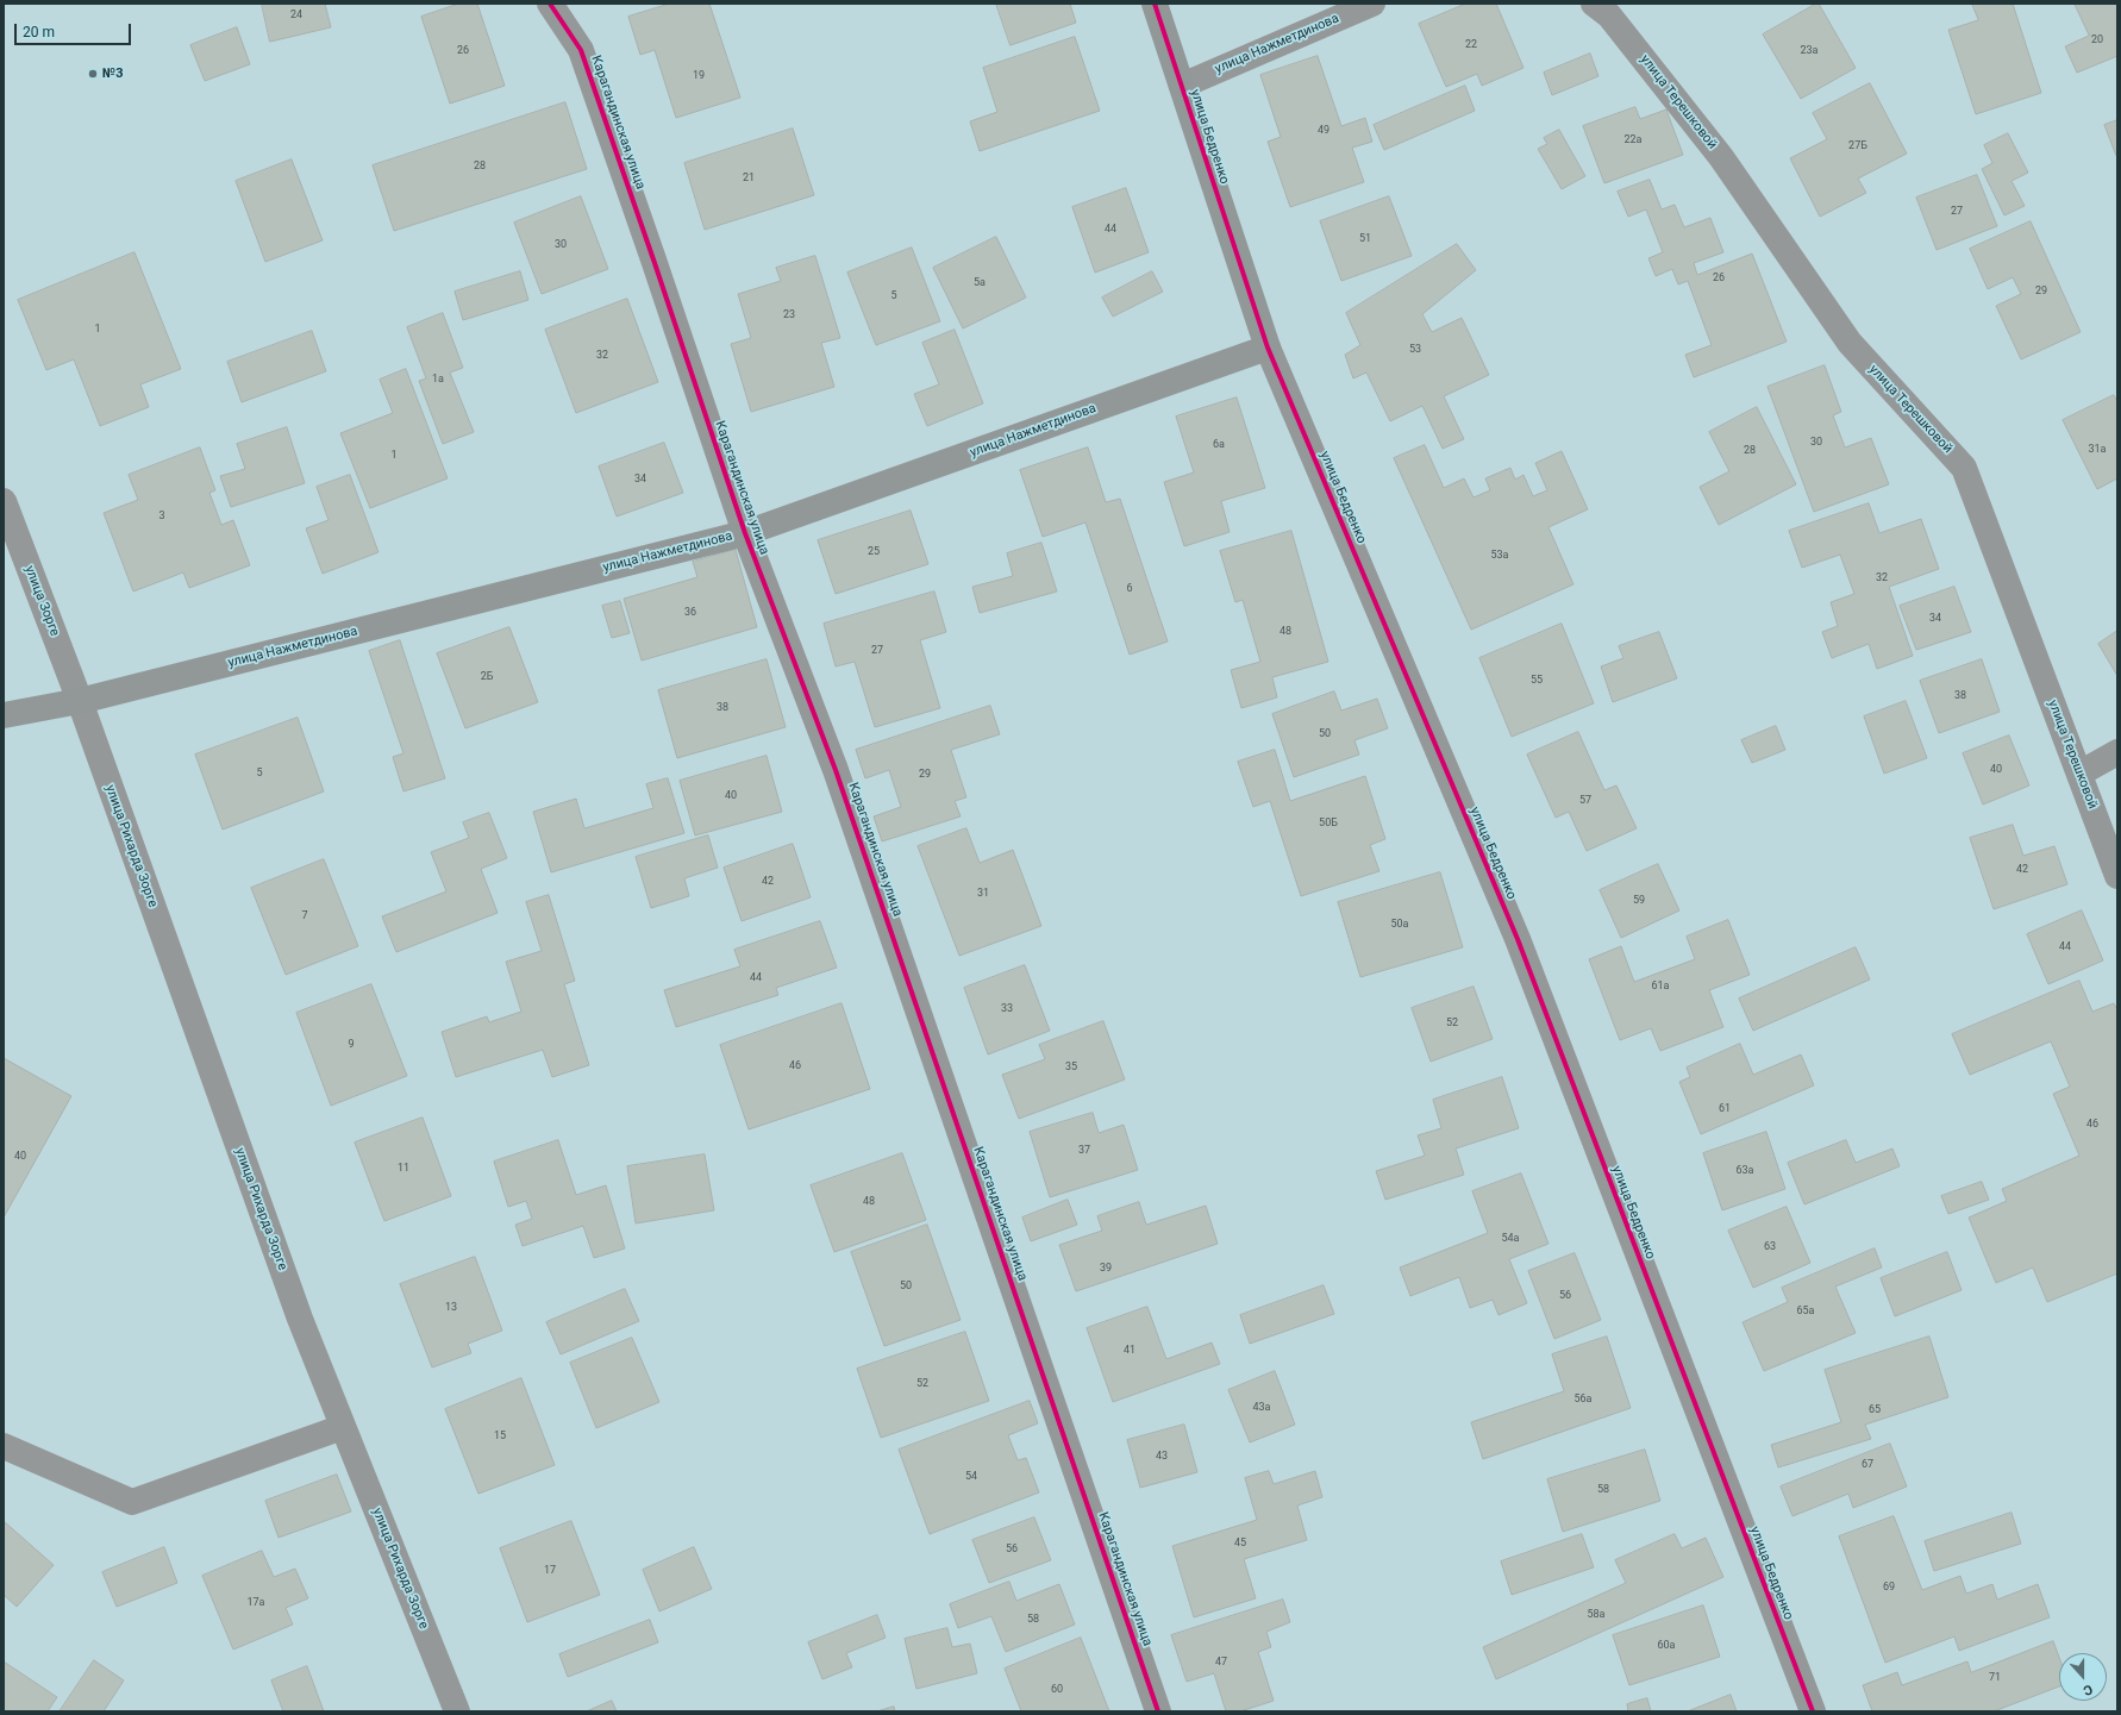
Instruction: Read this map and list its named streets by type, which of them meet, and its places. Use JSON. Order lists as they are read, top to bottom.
{
  "streets": {
    "street": [
      "улица Нажметдинова",
      "улица Терешковой",
      "Карагандинская улица",
      "улица Бедренко",
      "улица Зорге",
      "улица Рихарда Зорге"
    ]
  },
  "crossings": [
    ["улица Нажметдинова", "Карагандинская улица"],
    ["улица Нажметдинова", "улица Бедренко"],
    ["улица Нажметдинова", "улица Зорге"],
    ["улица Нажметдинова", "улица Рихарда Зорге"],
    ["улица Зорге", "улица Рихарда Зорге"]
  ],
  "places": ["№3"],
  "house_numbers": [
    "24",
    "20",
    "22",
    "26",
    "23а",
    "19",
    "49",
    "22а",
    "27Б",
    "28",
    "21",
    "27",
    "44",
    "51",
    "30",
    "26",
    "5а",
    "29",
    "5",
    "23",
    "1",
    "53",
    "32",
    "1а",
    "30",
    "6а",
    "31а",
    "28",
    "1",
    "34",
    "3",
    "25",
    "53а",
    "32",
    "6",
    "36",
    "34",
    "48",
    "27",
    "2Б",
    "55",
    "38",
    "38",
    "50",
    "40",
    "5",
    "29",
    "40",
    "57",
    "50Б",
    "42",
    "42",
    "31",
    "59",
    "7",
    "50а",
    "44",
    "44",
    "61а",
    "33",
    "52",
    "9",
    "46",
    "35",
    "61",
    "46",
    "37",
    "40",
    "11",
    "63а",
    "48",
    "54а",
    "63",
    "39",
    "50",
    "56",
    "13",
    "65а",
    "41",
    "52",
    "56а",
    "43а",
    "65",
    "15",
    "43",
    "67",
    "54",
    "58",
    "45",
    "56",
    "17",
    "69",
    "17а",
    "58а",
    "58",
    "60а",
    "47",
    "71",
    "60"
  ],
  "scale_bar": "20 m",
  "north": "bottom"
}
